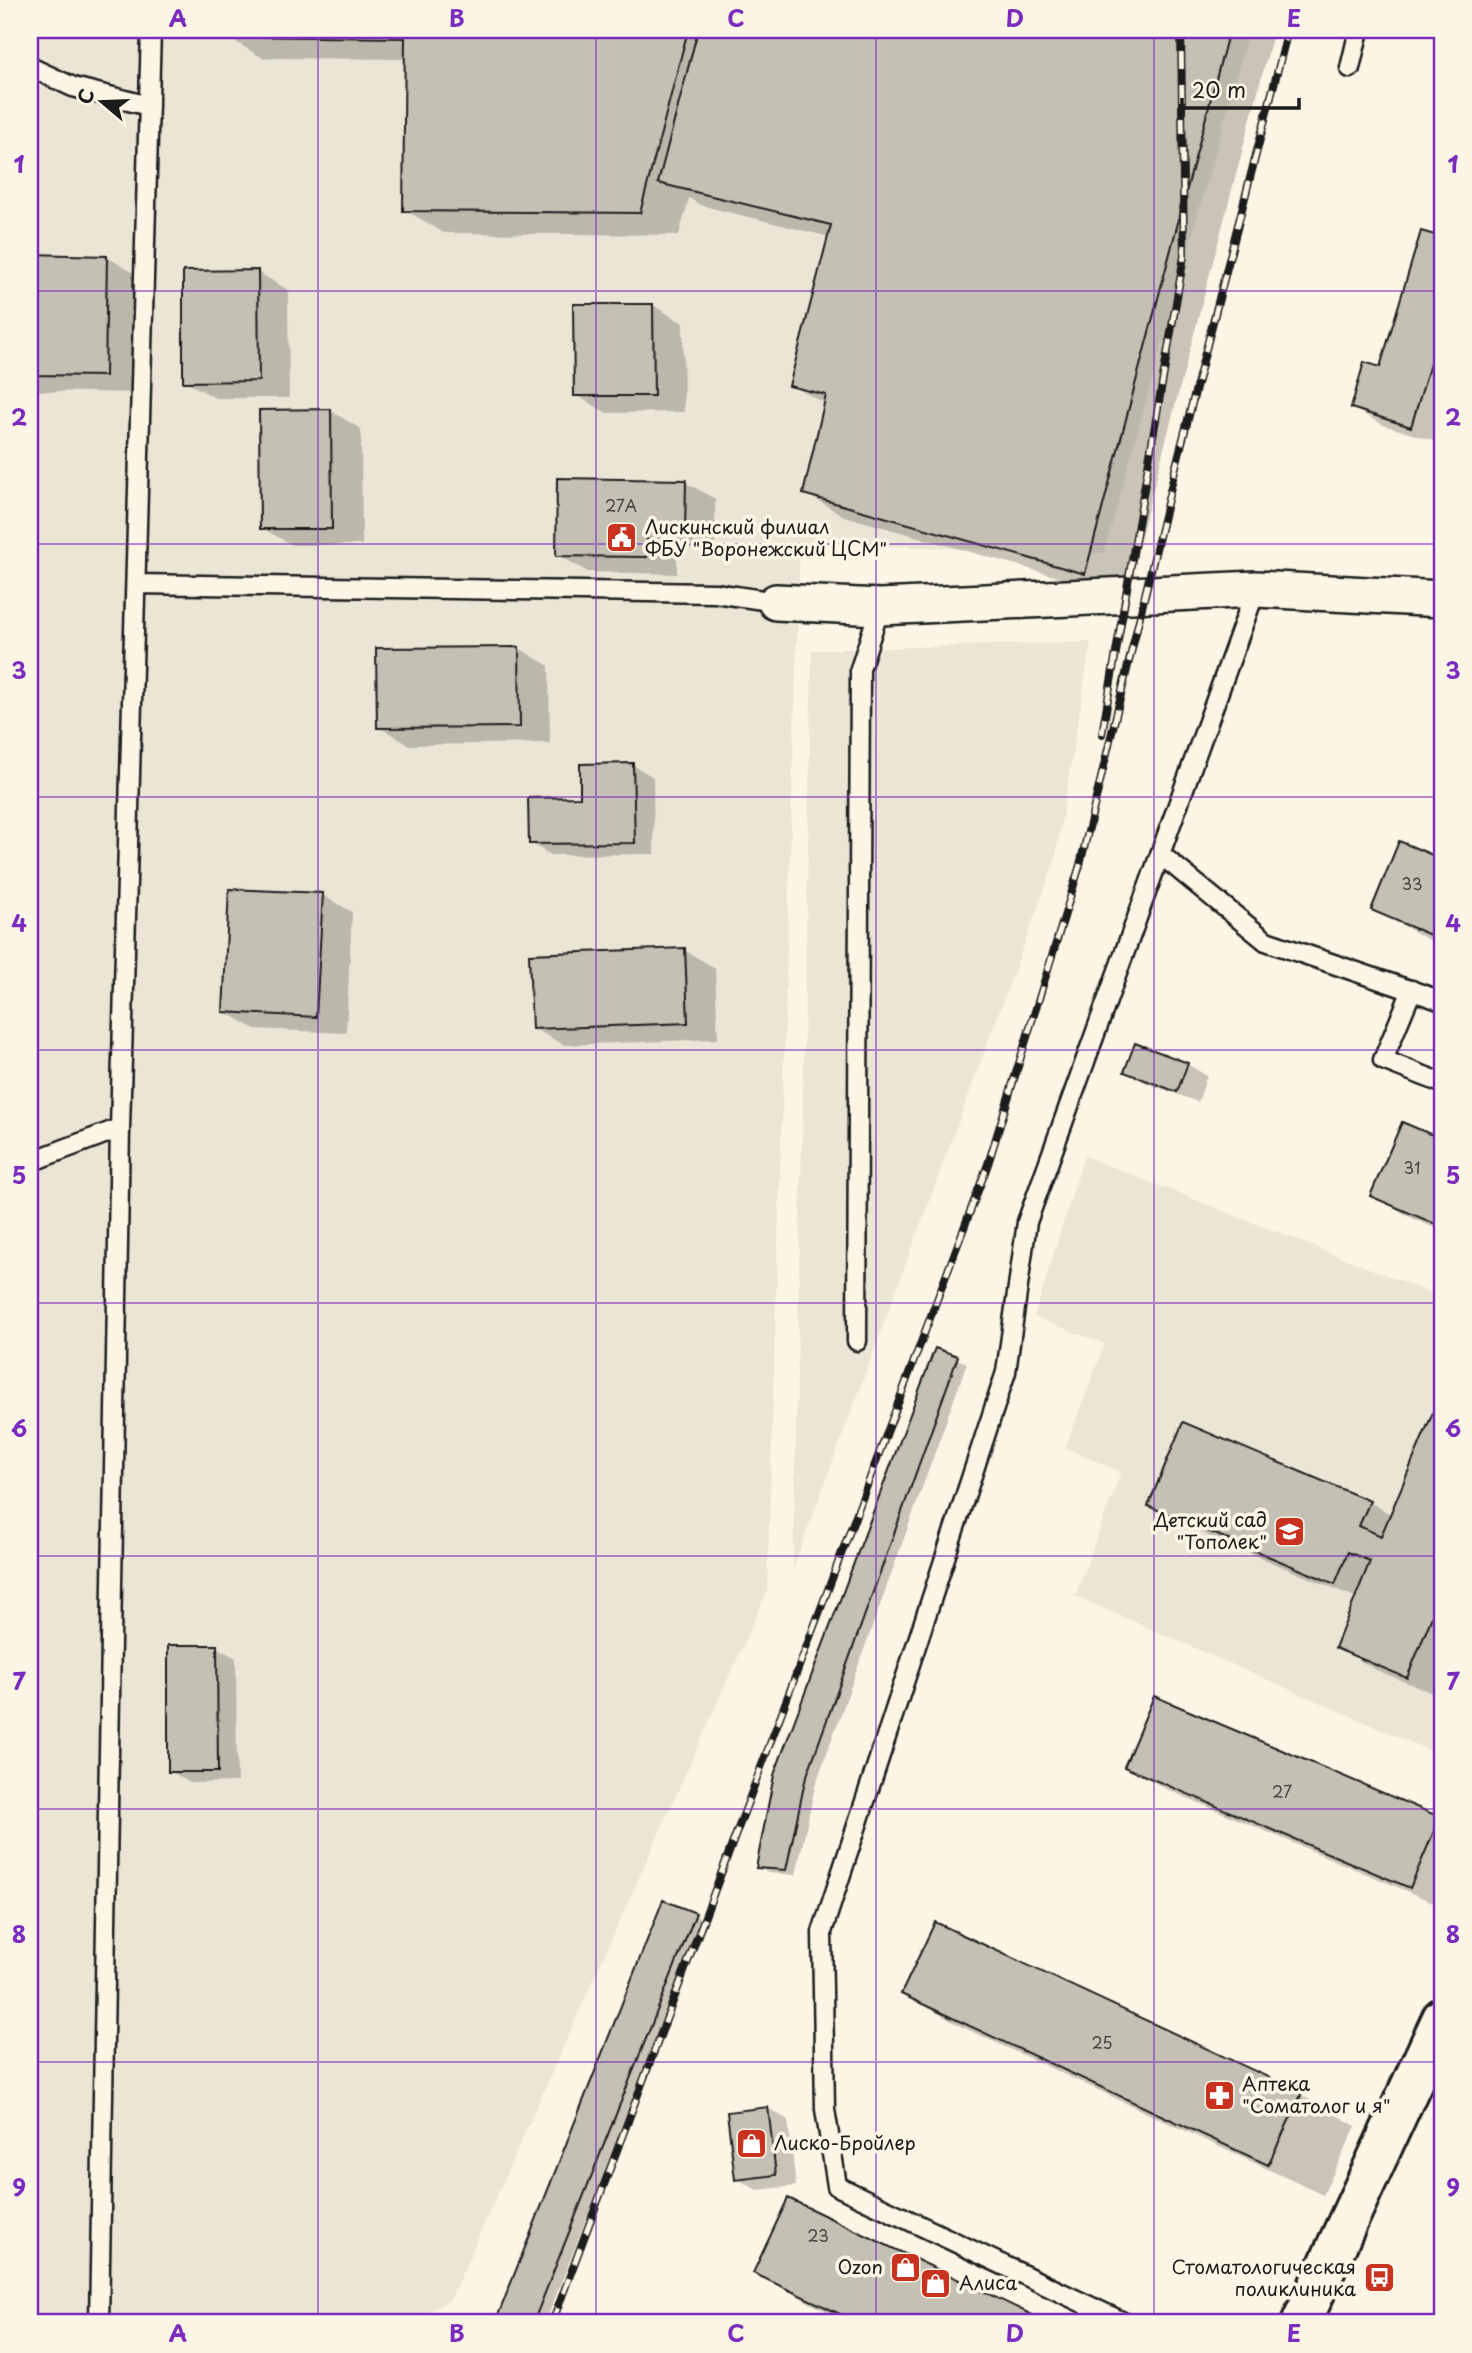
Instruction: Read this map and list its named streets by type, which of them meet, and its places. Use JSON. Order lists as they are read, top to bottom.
{
  "places": {
    "public building": ["Лискинский филиал ФБУ \"Воронежский ЦСМ\""],
    "school or university": ["Детский сад \"Тополек\""],
    "pharmacy": ["Аптека \"Соматолог и я\""],
    "shop": ["Лиско-Бройлер", "Ozon", "Алиса"],
    "bus stop": ["Стоматологическая поликлиника"]
  },
  "house_numbers": [
    "27А",
    "33",
    "31",
    "27",
    "25",
    "23"
  ],
  "scale_bar": "20 m",
  "north": "left",
  "grid": {
    "columns": [
      "A",
      "B",
      "C",
      "D",
      "E"
    ],
    "rows": [
      "1",
      "2",
      "3",
      "4",
      "5",
      "6",
      "7",
      "8",
      "9"
    ]
  }
}
